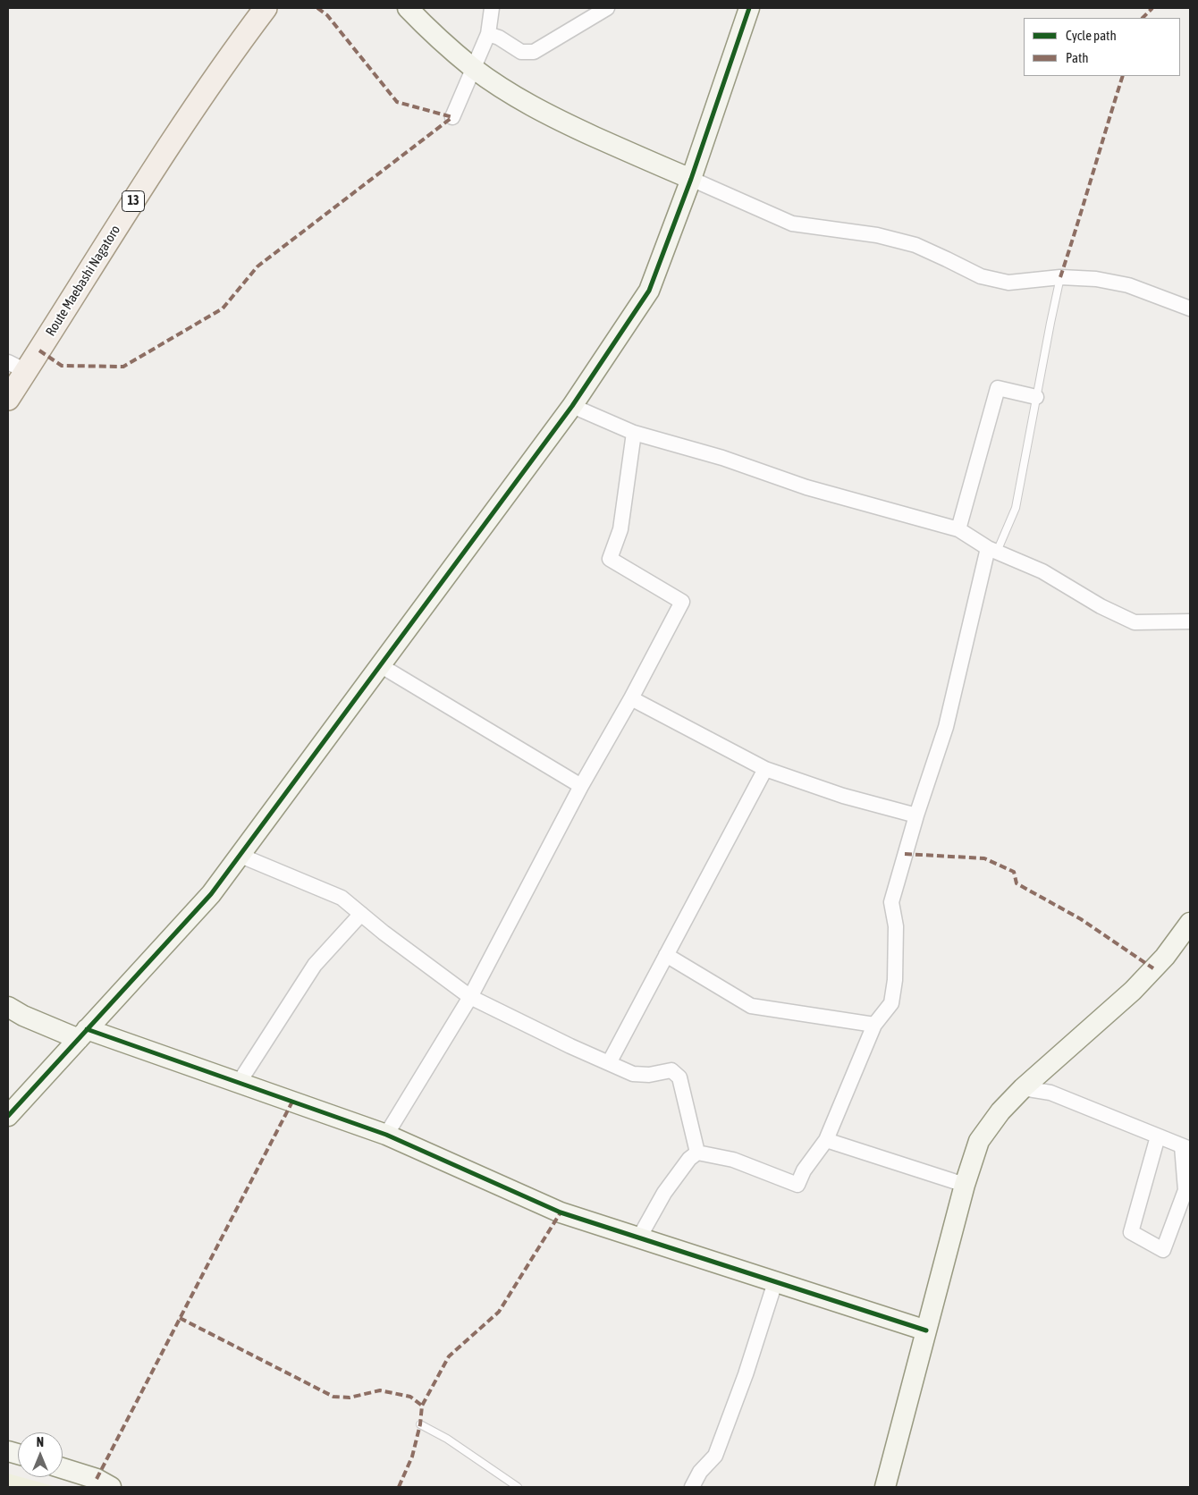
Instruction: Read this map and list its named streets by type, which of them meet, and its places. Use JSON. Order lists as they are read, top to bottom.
{
  "streets": {
    "main road": ["13", "Route Maebashi Nagatoro"]
  },
  "legend": ["Cycle path", "Path"],
  "north": "top"
}
